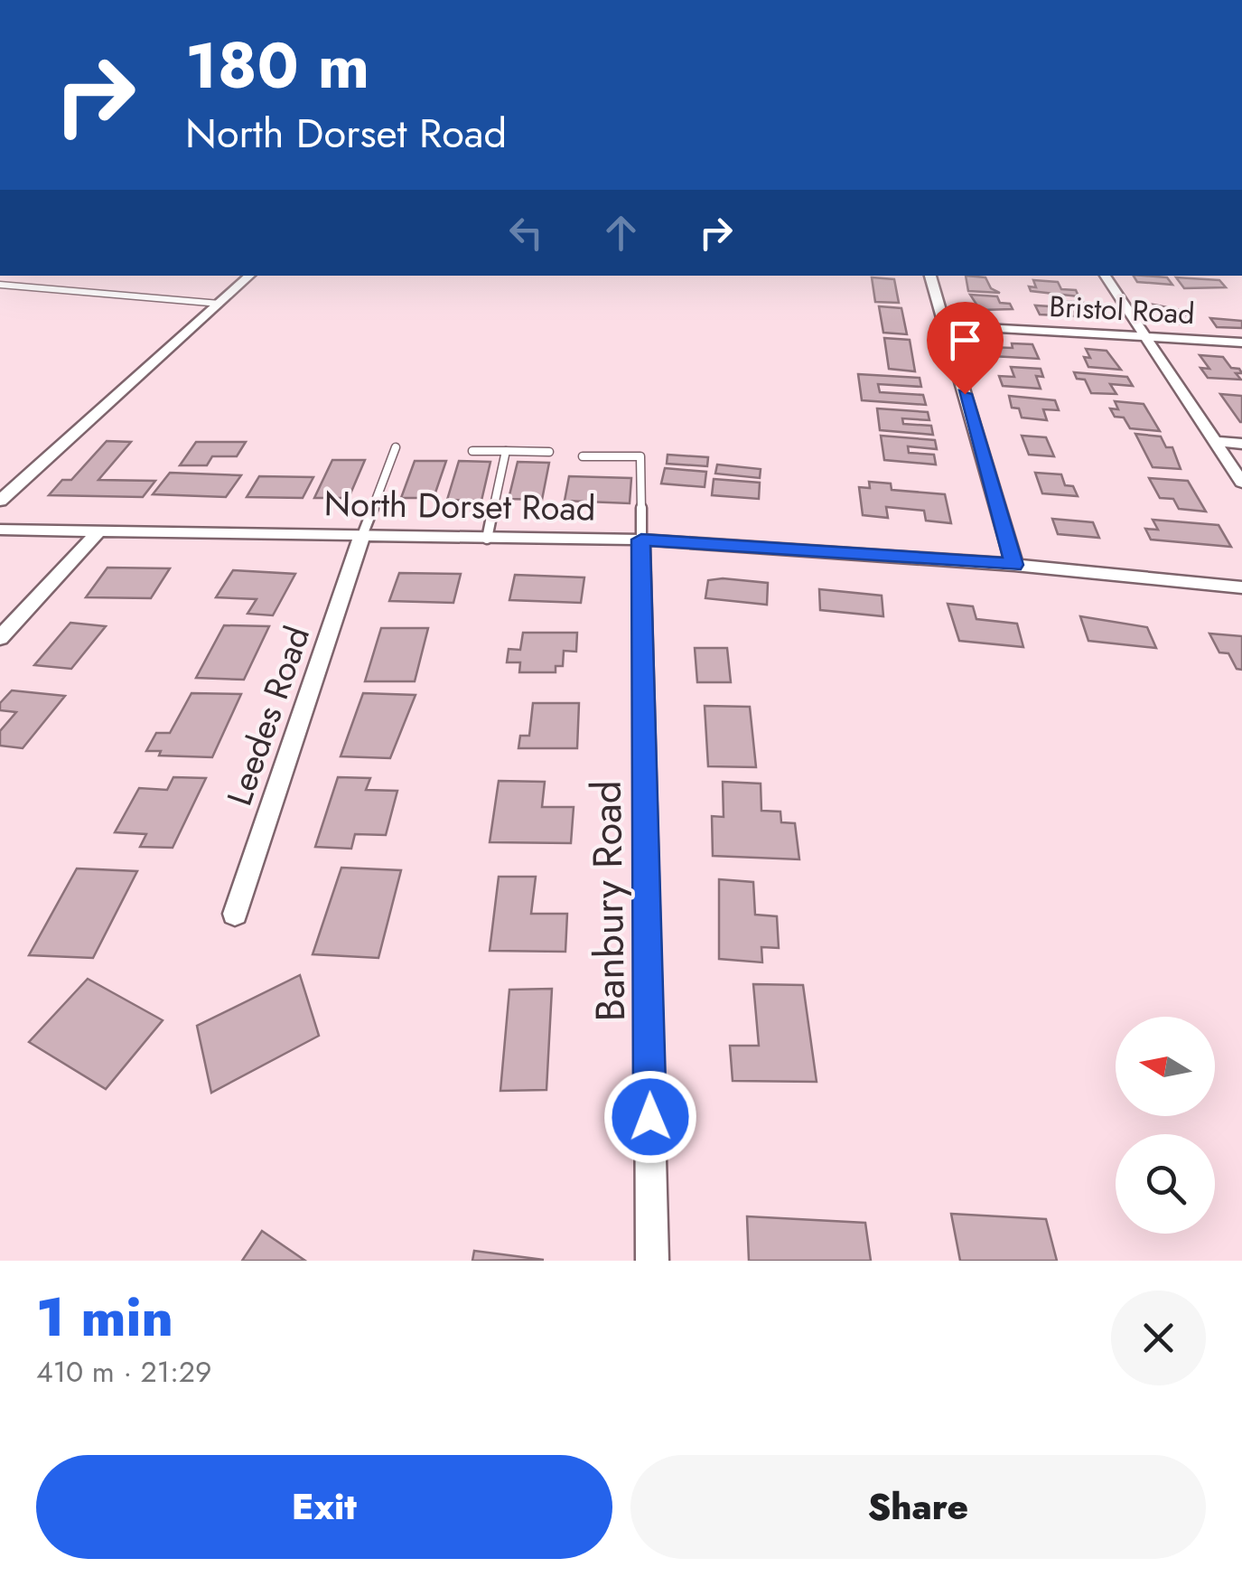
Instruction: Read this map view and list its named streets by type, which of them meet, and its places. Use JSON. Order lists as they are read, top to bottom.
{
  "streets": {
    "street": [
      "Bristol Road",
      "North Dorset Road",
      "Leedes Road",
      "Banbury Road"
    ]
  },
  "crossings": [
    ["North Dorset Road", "Leedes Road"],
    ["North Dorset Road", "Banbury Road"]
  ],
  "north": "left",
  "page": {
    "turn": ["180 m", "North Dorset Road"],
    "heading": ["1 min", "410 m · 21:29"],
    "buttons": ["Exit", "Share"]
  }
}
